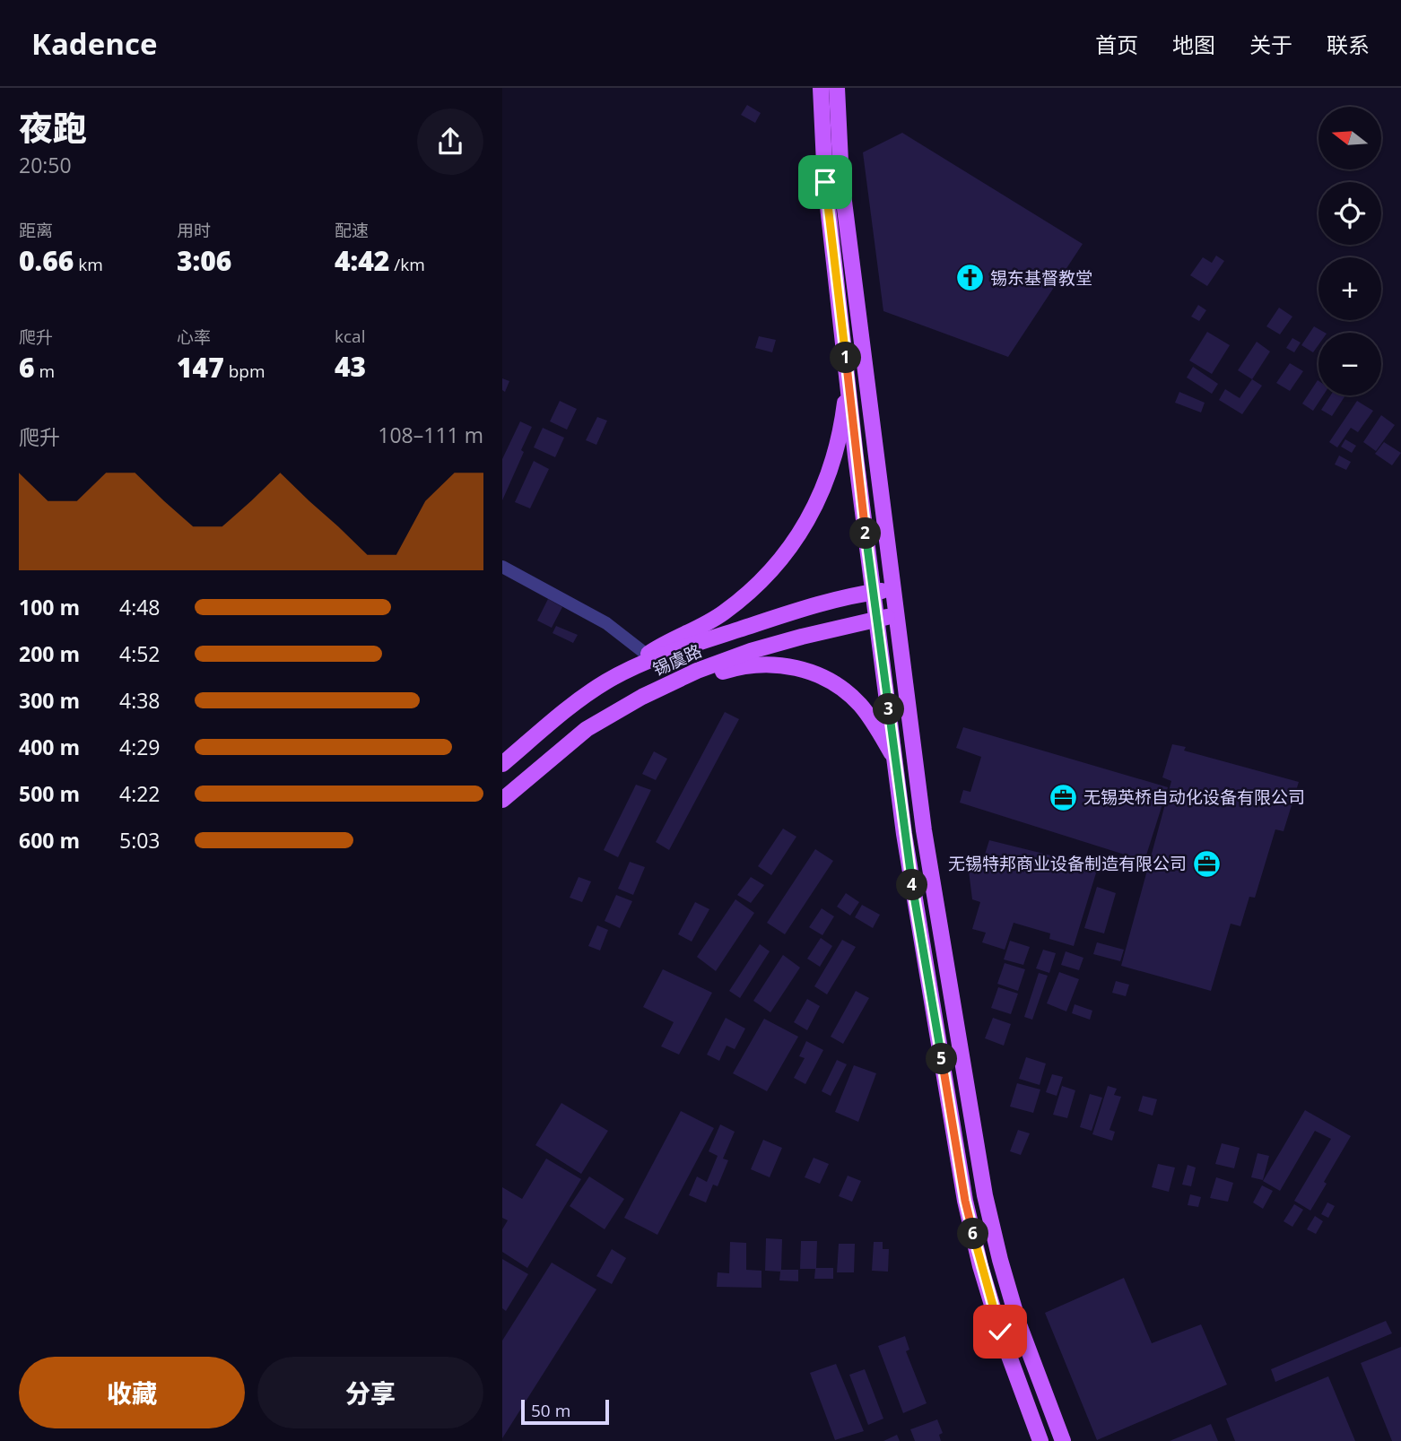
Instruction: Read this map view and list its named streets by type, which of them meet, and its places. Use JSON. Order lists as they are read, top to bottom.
{
  "streets": {
    "main road": ["锡虞路"]
  },
  "places": {
    "church": ["锡东基督教堂"],
    "office": ["无锡英桥自动化设备有限公司", "无锡特邦商业设备制造有限公司"]
  },
  "scale_bar": "50 m",
  "north": "left",
  "page": {
    "header": "Kadence",
    "nav": [
      "首页",
      "地图",
      "关于",
      "联系"
    ],
    "heading": ["夜跑", "20:50"],
    "map_buttons": ["+", "−"],
    "stats": [
      ["距离", "0.66 km"],
      ["用时", "3:06"],
      ["配速", "4:42 /km"],
      ["爬升", "6 m"],
      ["心率", "147 bpm"],
      ["kcal", "43"]
    ],
    "pins": [
      "1",
      "2",
      "3",
      "4",
      "5",
      "6"
    ],
    "chart": ["爬升", "108–111 m"],
    "list": [
      {
        "name": "100 m",
        "note": "4:48"
      },
      {
        "name": "200 m",
        "note": "4:52"
      },
      {
        "name": "300 m",
        "note": "4:38"
      },
      {
        "name": "400 m",
        "note": "4:29"
      },
      {
        "name": "500 m",
        "note": "4:22"
      },
      {
        "name": "600 m",
        "note": "5:03"
      }
    ],
    "buttons": ["收藏", "分享"],
    "scale": "50 m"
  }
}
